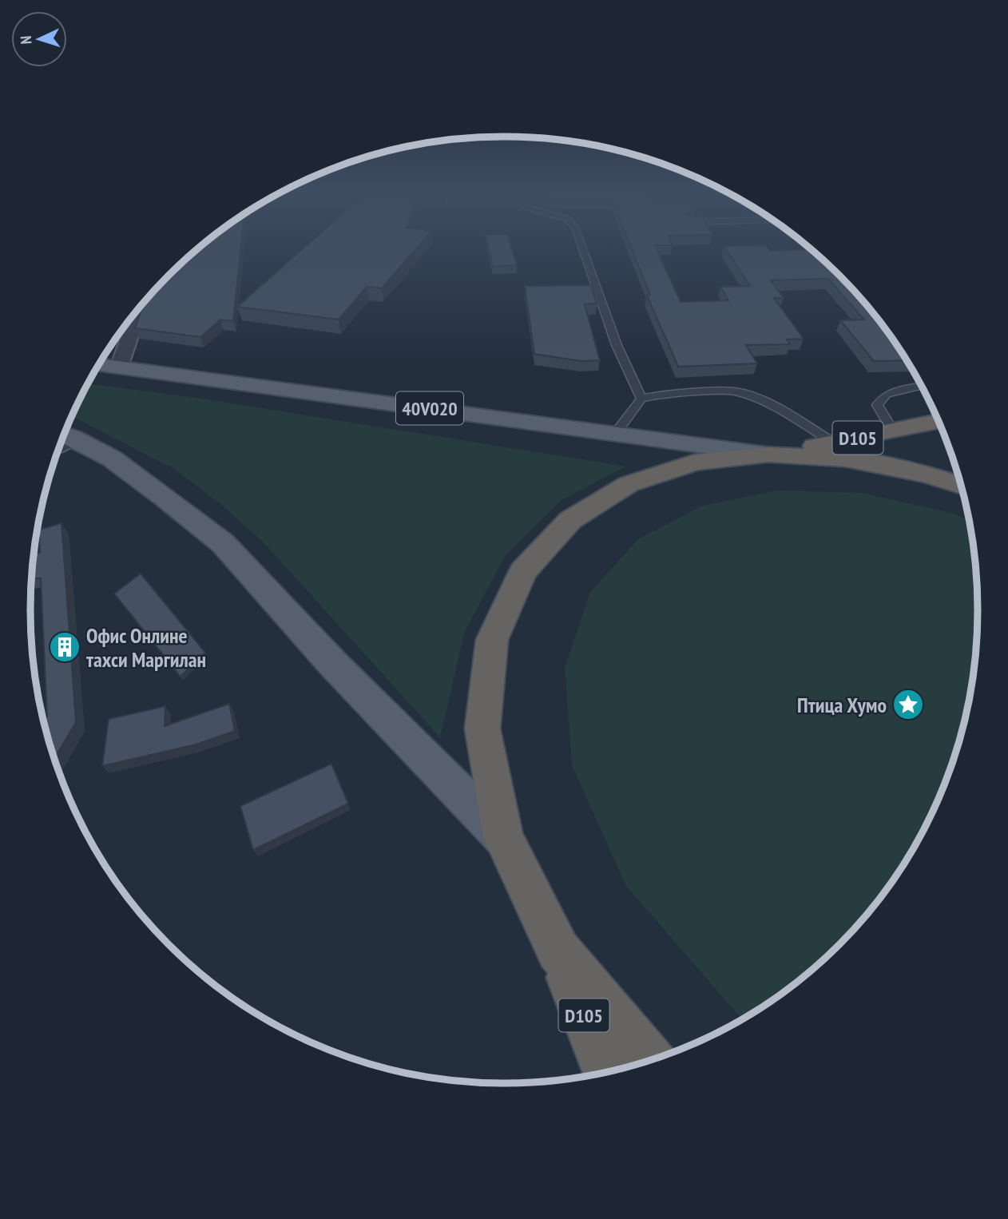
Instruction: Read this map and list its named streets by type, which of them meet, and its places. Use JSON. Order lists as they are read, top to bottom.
{
  "streets": {
    "highway": ["D105"],
    "main road": ["40V020"]
  },
  "crossings": [
    ["40V020", "D105"]
  ],
  "places": {
    "building": ["Офис Онлине тахси Маргилан"],
    "place": ["Птица Хумо"]
  },
  "north": "left"
}
